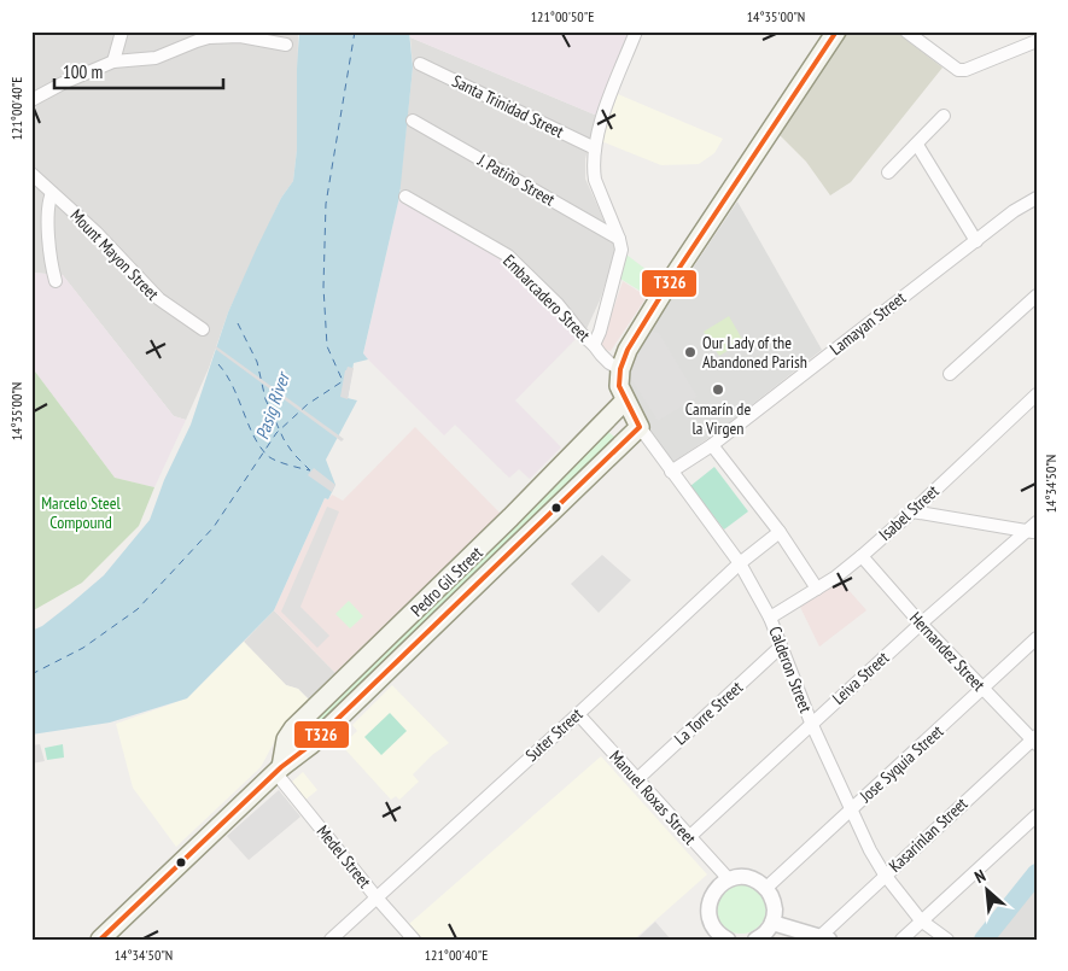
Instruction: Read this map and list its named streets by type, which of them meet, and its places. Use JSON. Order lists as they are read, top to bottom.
{
  "streets": {
    "main road": ["Pedro Gil Street", "Calderon Street"],
    "street": [
      "Santa Trinidad Street",
      "J. Patiño Street",
      "Mount Mayon Street",
      "Embarcadero Street",
      "Lamayan Street",
      "Isabel Street",
      "Hernandez Street",
      "Leiva Street",
      "La Torre Street",
      "Suter Street",
      "Jose Syquia Street",
      "Manuel Roxas Street",
      "Kasarinlan Street",
      "Medel Street"
    ]
  },
  "crossings": [
    ["Embarcadero Street", "Calderon Street"],
    ["Lamayan Street", "Calderon Street"],
    ["Isabel Street", "Hernandez Street"],
    ["Isabel Street", "Calderon Street"],
    ["Pedro Gil Street", "Calderon Street"],
    ["Pedro Gil Street", "Medel Street"],
    ["Hernandez Street", "Leiva Street"],
    ["Hernandez Street", "Jose Syquia Street"],
    ["Hernandez Street", "Kasarinlan Street"],
    ["Calderon Street", "Leiva Street"],
    ["Calderon Street", "La Torre Street"],
    ["Calderon Street", "Suter Street"],
    ["Calderon Street", "Jose Syquia Street"],
    ["Calderon Street", "Kasarinlan Street"],
    ["Leiva Street", "Manuel Roxas Street"],
    ["La Torre Street", "Manuel Roxas Street"],
    ["Suter Street", "Manuel Roxas Street"],
    ["Suter Street", "Medel Street"]
  ],
  "water": ["Pasig River"],
  "parks": ["Marcelo Steel Compound"],
  "places": ["Our Lady of the Abandoned Parish", "Camarín de la Virgen"],
  "lines": ["transit line T326"],
  "scale_bar": "100 m",
  "north": "top left",
  "coordinates": [
    "121°00'50\"E",
    "14°35'00\"N",
    "121°00'40\"E",
    "14°34'50\"N"
  ]
}
